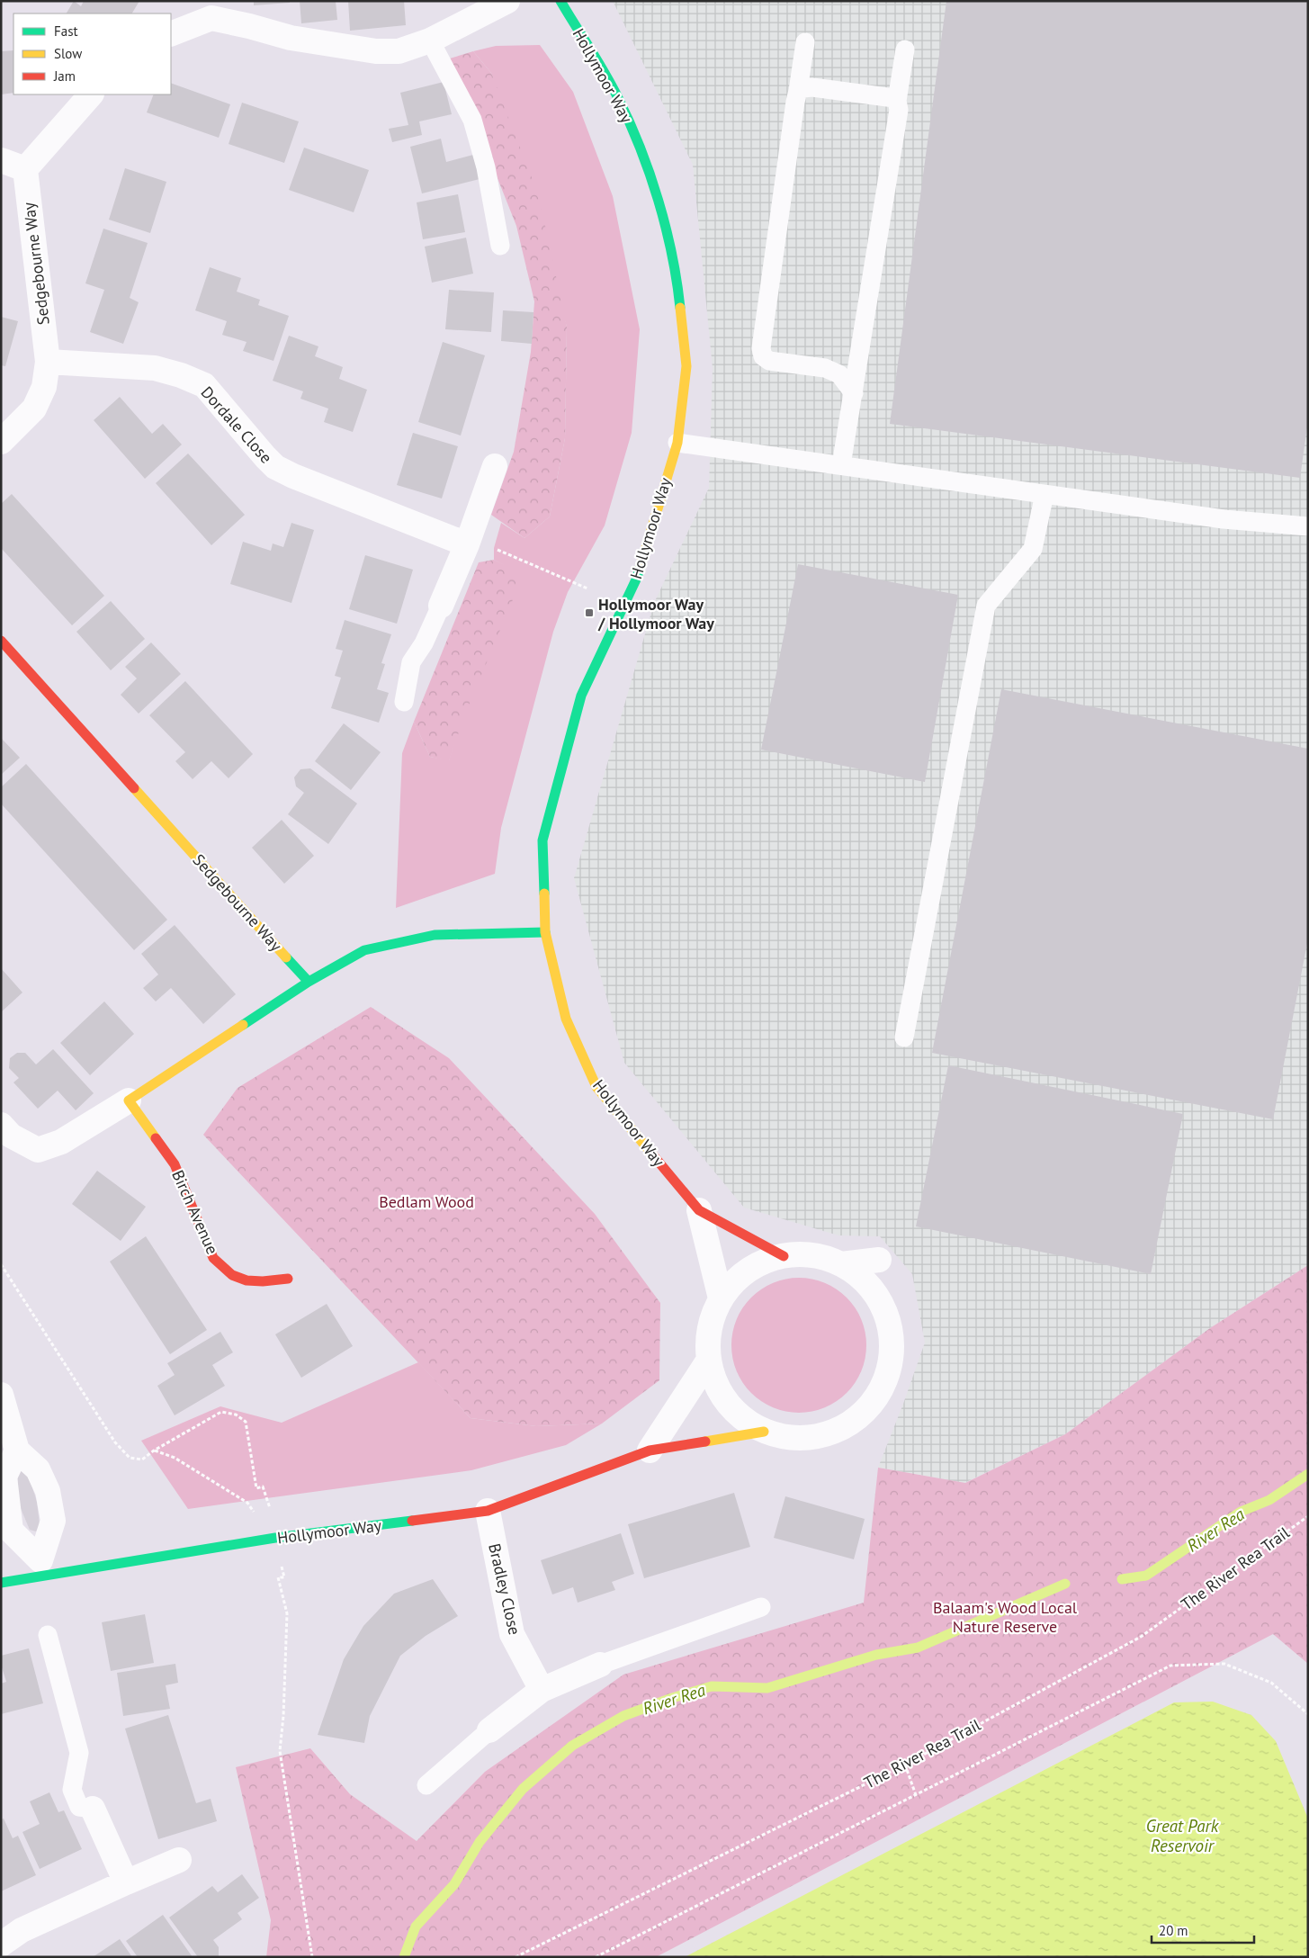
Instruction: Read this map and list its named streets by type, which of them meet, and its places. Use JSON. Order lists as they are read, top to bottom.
{
  "streets": {
    "street": [
      "Hollymoor Way",
      "Sedgebourne Way",
      "Dordale Close",
      "Birch Avenue",
      "Bradley Close"
    ],
    "path": ["The River Rea Trail"]
  },
  "crossings": [
    ["Hollymoor Way", "Bradley Close"],
    ["Sedgebourne Way", "Dordale Close"]
  ],
  "water": ["River Rea", "Great Park Reservoir"],
  "parks": ["Bedlam Wood", "Balaam's Wood Local Nature Reserve"],
  "places": {
    "transit": ["Hollymoor Way / Hollymoor Way"]
  },
  "legend": ["Fast", "Slow", "Jam"],
  "scale_bar": "20 m"
}
